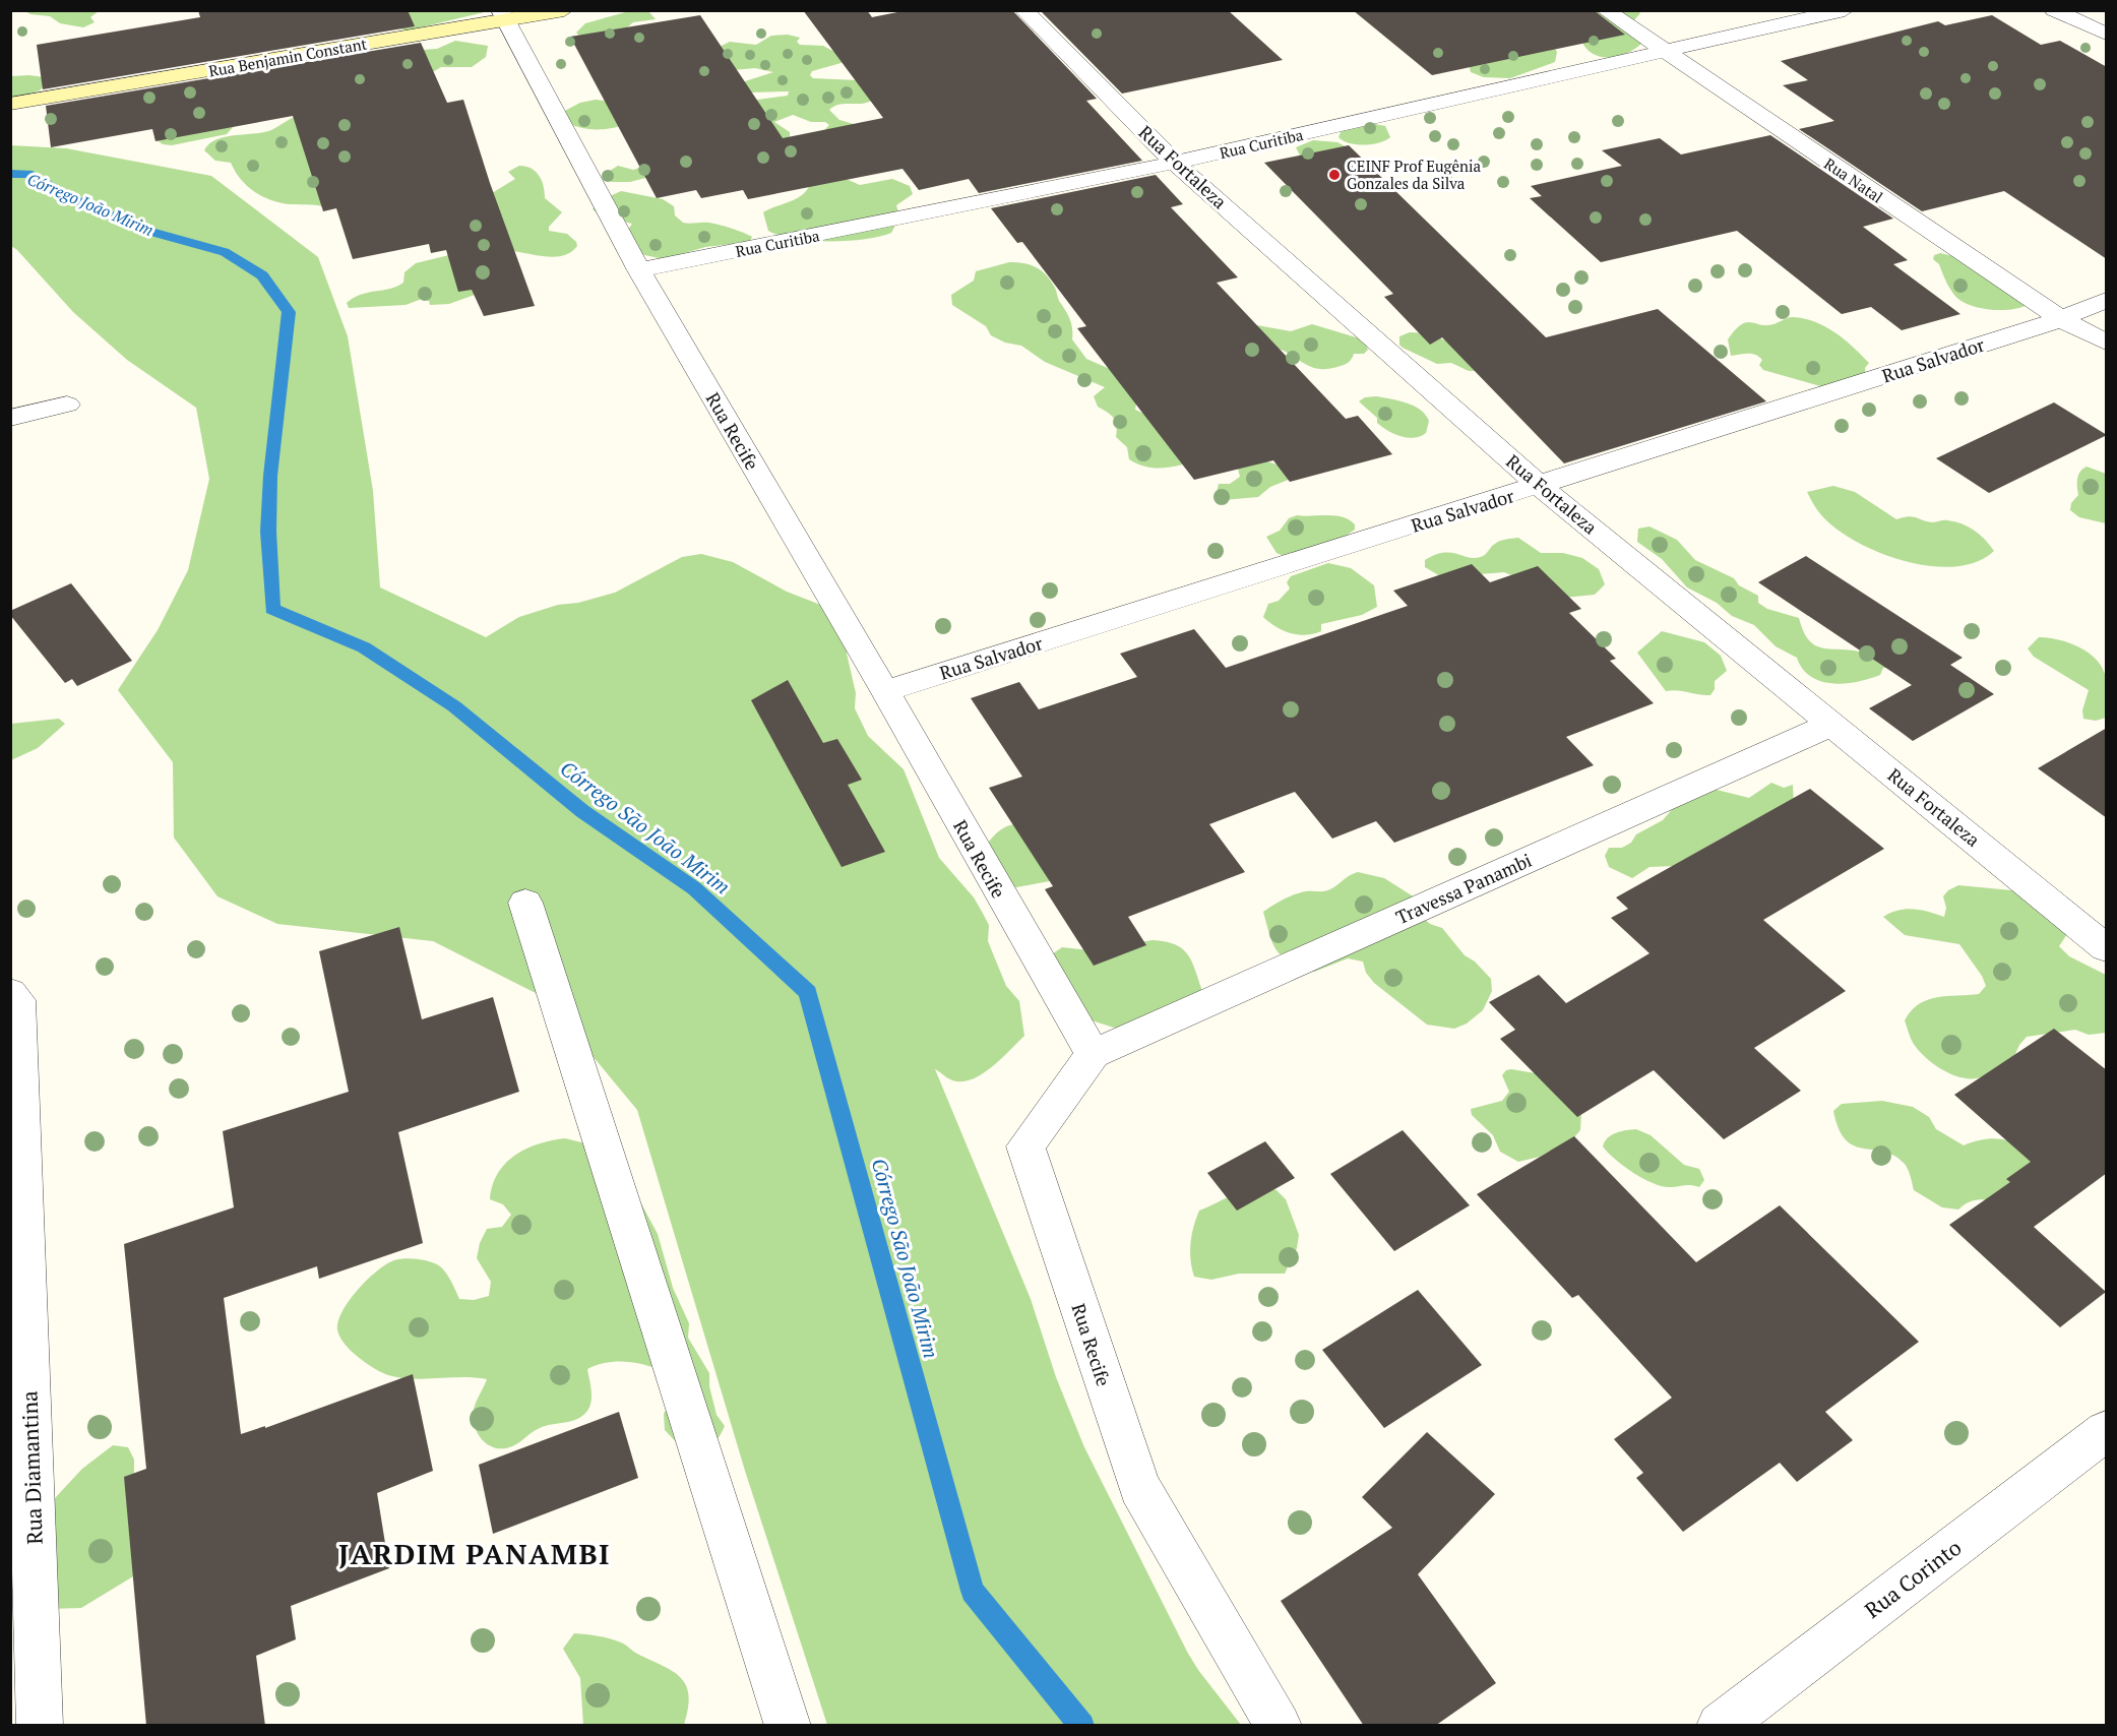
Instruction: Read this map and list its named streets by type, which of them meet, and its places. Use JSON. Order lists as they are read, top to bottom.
{
  "streets": {
    "street": [
      "Rua Benjamin Constant",
      "Rua Curitiba",
      "Rua Fortaleza",
      "Rua Natal",
      "Rua Salvador",
      "Rua Recife",
      "Travessa Panambi",
      "Rua Diamantina",
      "Rua Corinto"
    ]
  },
  "crossings": [
    ["Rua Benjamin Constant", "Rua Recife"],
    ["Rua Curitiba", "Rua Fortaleza"],
    ["Rua Curitiba", "Rua Natal"],
    ["Rua Curitiba", "Rua Recife"],
    ["Rua Fortaleza", "Rua Salvador"],
    ["Rua Fortaleza", "Travessa Panambi"],
    ["Rua Natal", "Rua Salvador"],
    ["Rua Salvador", "Rua Recife"],
    ["Rua Recife", "Travessa Panambi"]
  ],
  "districts": ["JARDIM PANAMBI"],
  "water": ["Córrego João Mirim", "Córrego São João Mirim"],
  "places": ["CEINF Prof Eugênia Gonzales da Silva"]
}
